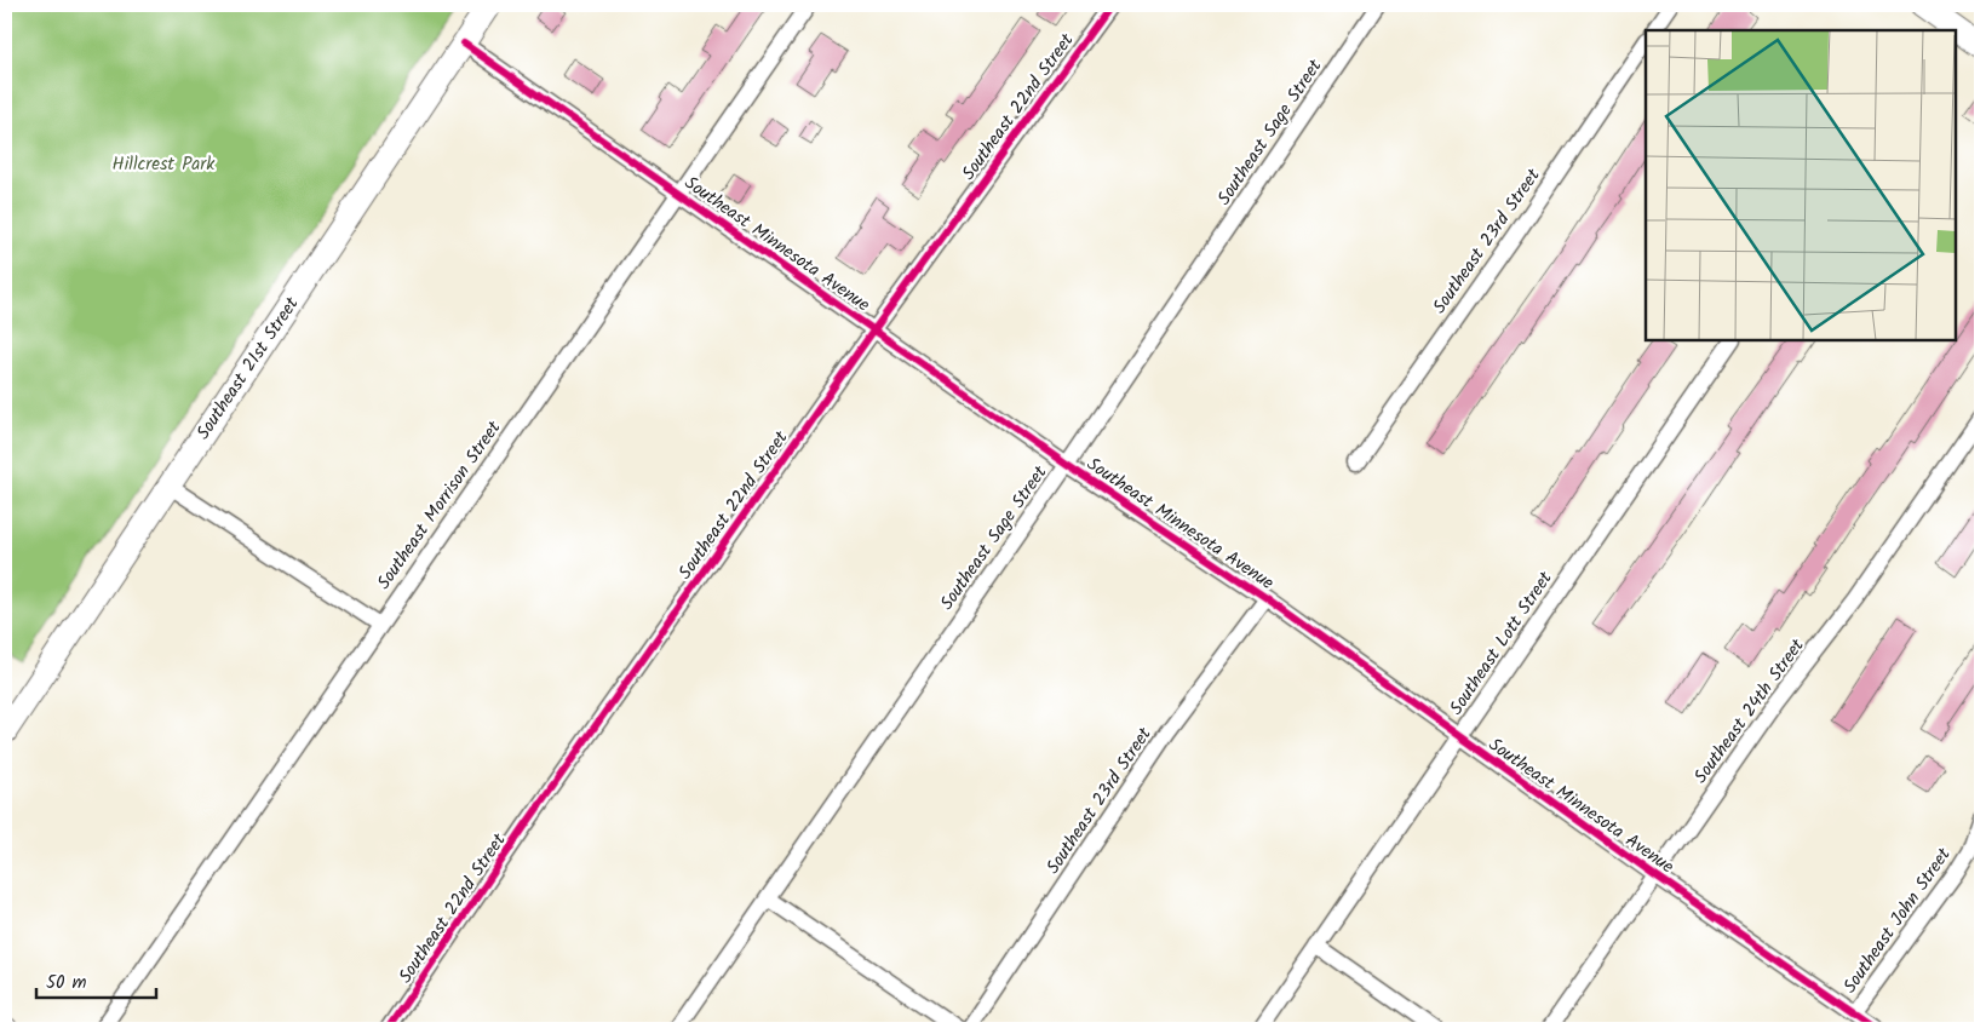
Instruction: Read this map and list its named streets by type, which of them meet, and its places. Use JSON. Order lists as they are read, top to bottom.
{
  "streets": {
    "main road": ["Southeast 21st Street"],
    "street": [
      "Southeast 22nd Street",
      "Southeast Sage Street",
      "Southeast 23rd Street",
      "Southeast Minnesota Avenue",
      "Southeast Morrison Street",
      "Southeast Lott Street",
      "Southeast 24th Street",
      "Southeast John Street"
    ]
  },
  "crossings": [
    ["Southeast 22nd Street", "Southeast Minnesota Avenue"],
    ["Southeast Sage Street", "Southeast Minnesota Avenue"],
    ["Southeast 23rd Street", "Southeast Minnesota Avenue"],
    ["Southeast Minnesota Avenue", "Southeast 21st Street"],
    ["Southeast Minnesota Avenue", "Southeast Morrison Street"],
    ["Southeast Minnesota Avenue", "Southeast Lott Street"],
    ["Southeast Minnesota Avenue", "Southeast 24th Street"],
    ["Southeast Minnesota Avenue", "Southeast John Street"]
  ],
  "parks": ["Hillcrest Park"],
  "scale_bar": "50 m"
}
